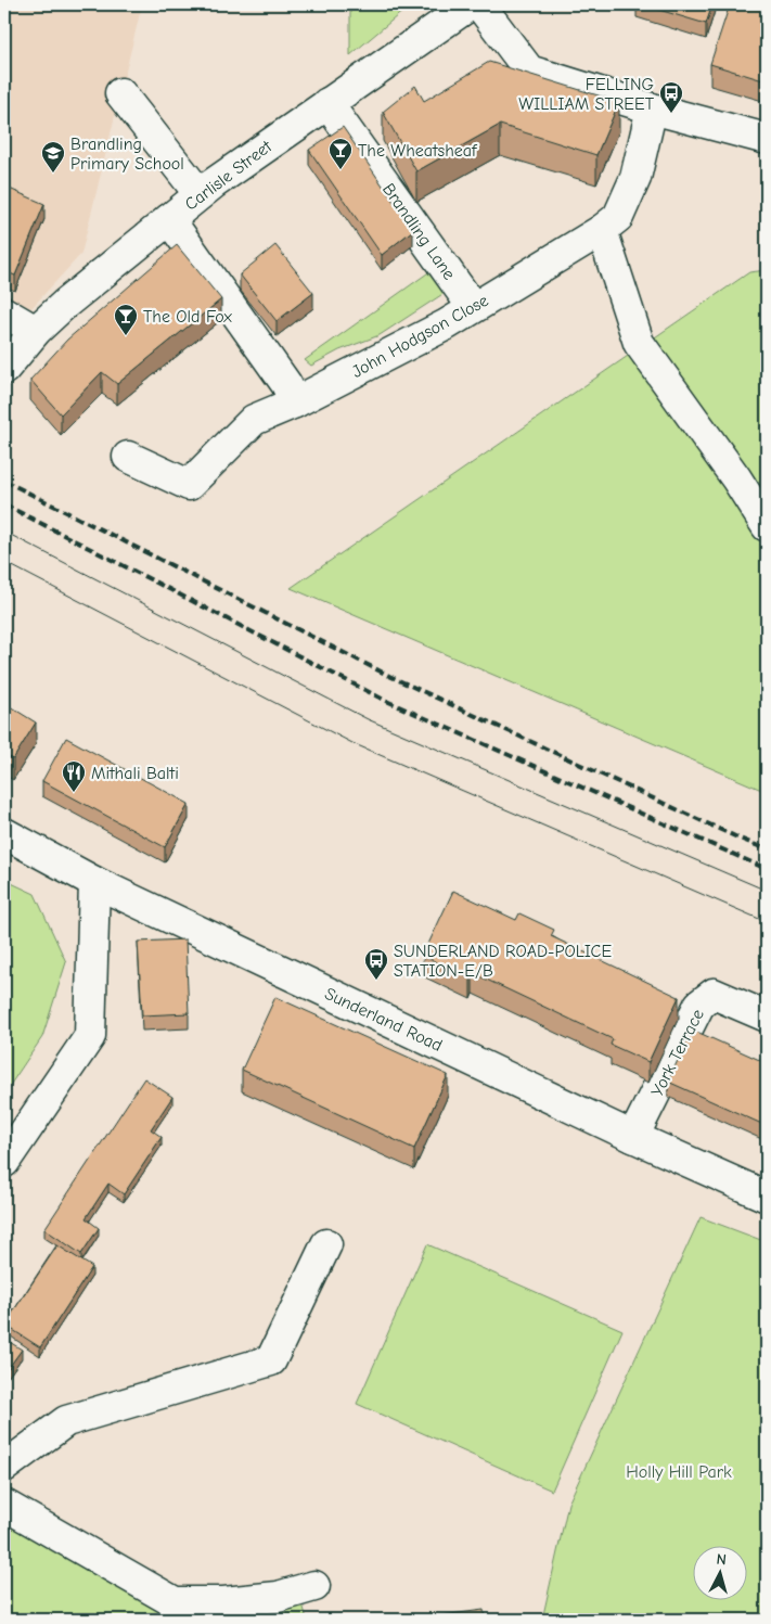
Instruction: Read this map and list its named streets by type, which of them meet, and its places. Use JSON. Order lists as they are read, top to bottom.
{
  "streets": {
    "street": [
      "Carlisle Street",
      "Brandling Lane",
      "John Hodgson Close",
      "Sunderland Road",
      "York Terrace"
    ]
  },
  "crossings": [
    ["Carlisle Street", "Brandling Lane"],
    ["Brandling Lane", "John Hodgson Close"],
    ["Sunderland Road", "York Terrace"]
  ],
  "parks": ["Holly Hill Park"],
  "places": {
    "bus stop": ["FELLING WILLIAM STREET", "SUNDERLAND ROAD-POLICE STATION-E/B"],
    "bar": ["The Wheatsheaf", "The Old Fox"],
    "school or university": ["Brandling Primary School"],
    "restaurant": ["Mithali Balti"]
  },
  "north": "top"
}
